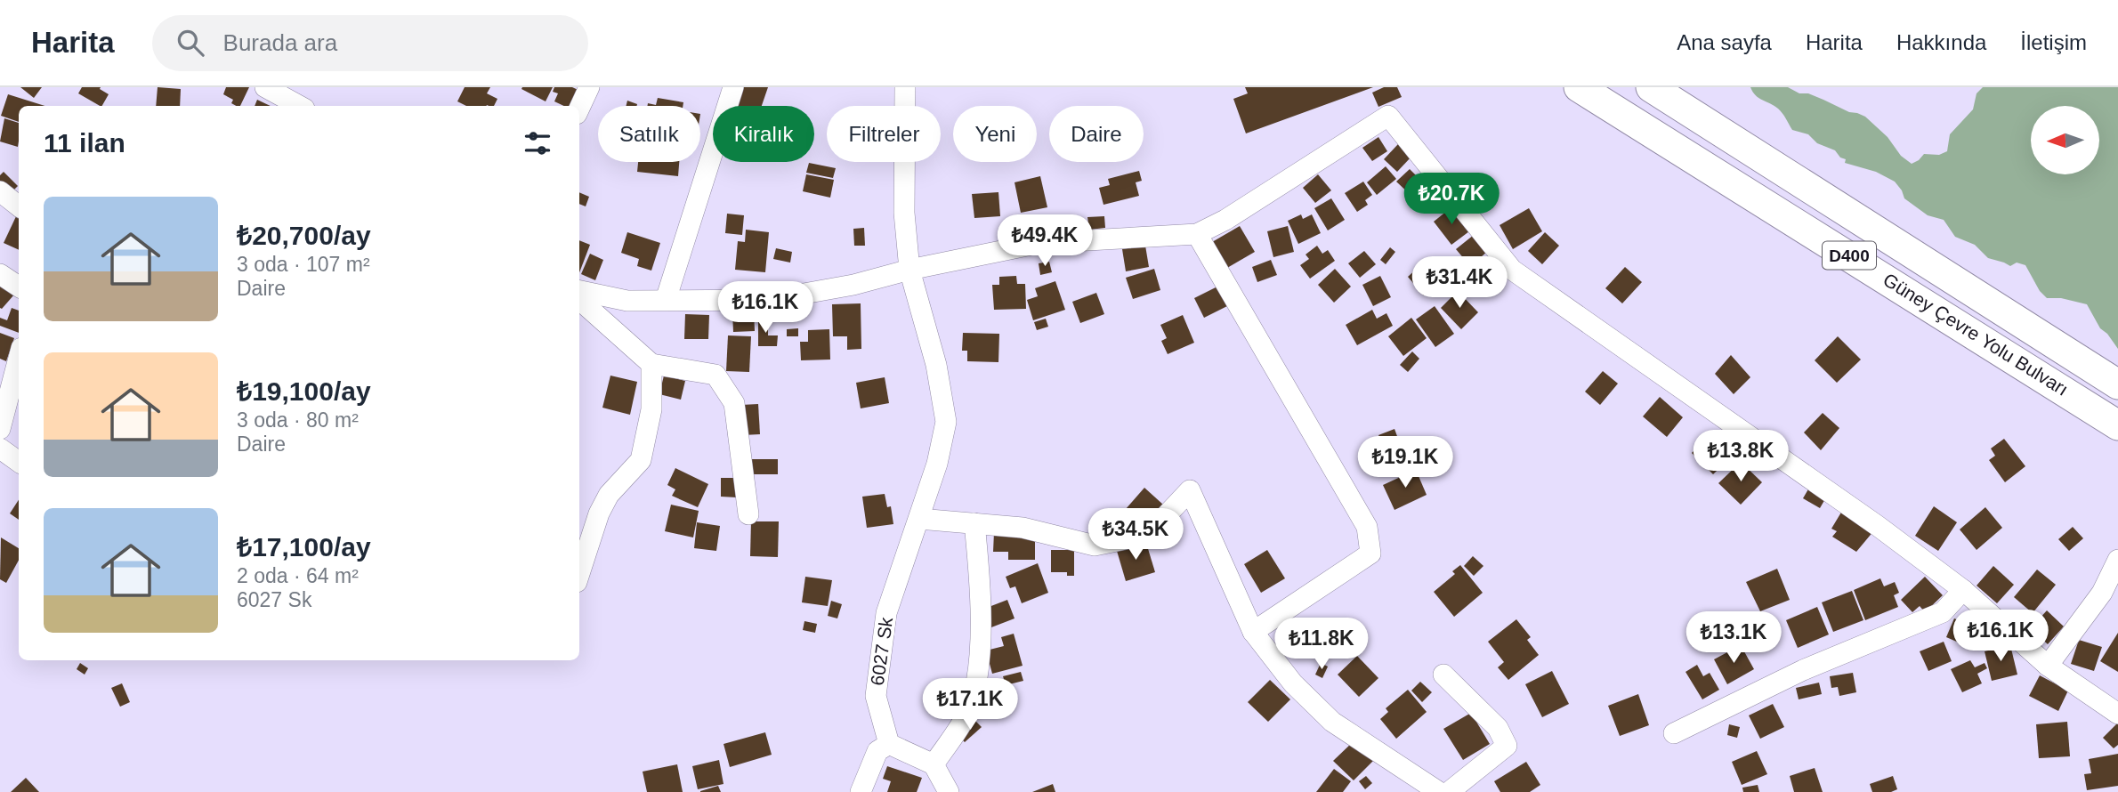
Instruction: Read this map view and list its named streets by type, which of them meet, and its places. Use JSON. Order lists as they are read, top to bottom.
{
  "streets": {
    "highway": ["D400", "Güney Çevre Yolu Bulvarı"],
    "street": ["6027 Sk"]
  },
  "north": "left",
  "page": {
    "header": "Harita",
    "search": "Burada ara",
    "nav": [
      "Ana sayfa",
      "Harita",
      "Hakkında",
      "İletişim"
    ],
    "chip": [
      "Satılık",
      "Kiralık",
      "Filtreler",
      "Yeni",
      "Daire"
    ],
    "heading": "11 ilan",
    "price": [
      "₺20.7K",
      "₺49.4K",
      "₺31.4K",
      "₺16.1K",
      "₺13.8K",
      "₺19.1K",
      "₺34.5K",
      "₺16.1K",
      "₺13.1K",
      "₺11.8K",
      "₺17.1K"
    ],
    "list": [
      {
        "name": "₺20,700/ay",
        "note": "3 oda · 107 m² · Daire"
      },
      {
        "name": "₺19,100/ay",
        "note": "3 oda · 80 m² · Daire"
      },
      {
        "name": "₺17,100/ay",
        "note": "2 oda · 64 m² · 6027 Sk"
      }
    ]
  }
}
